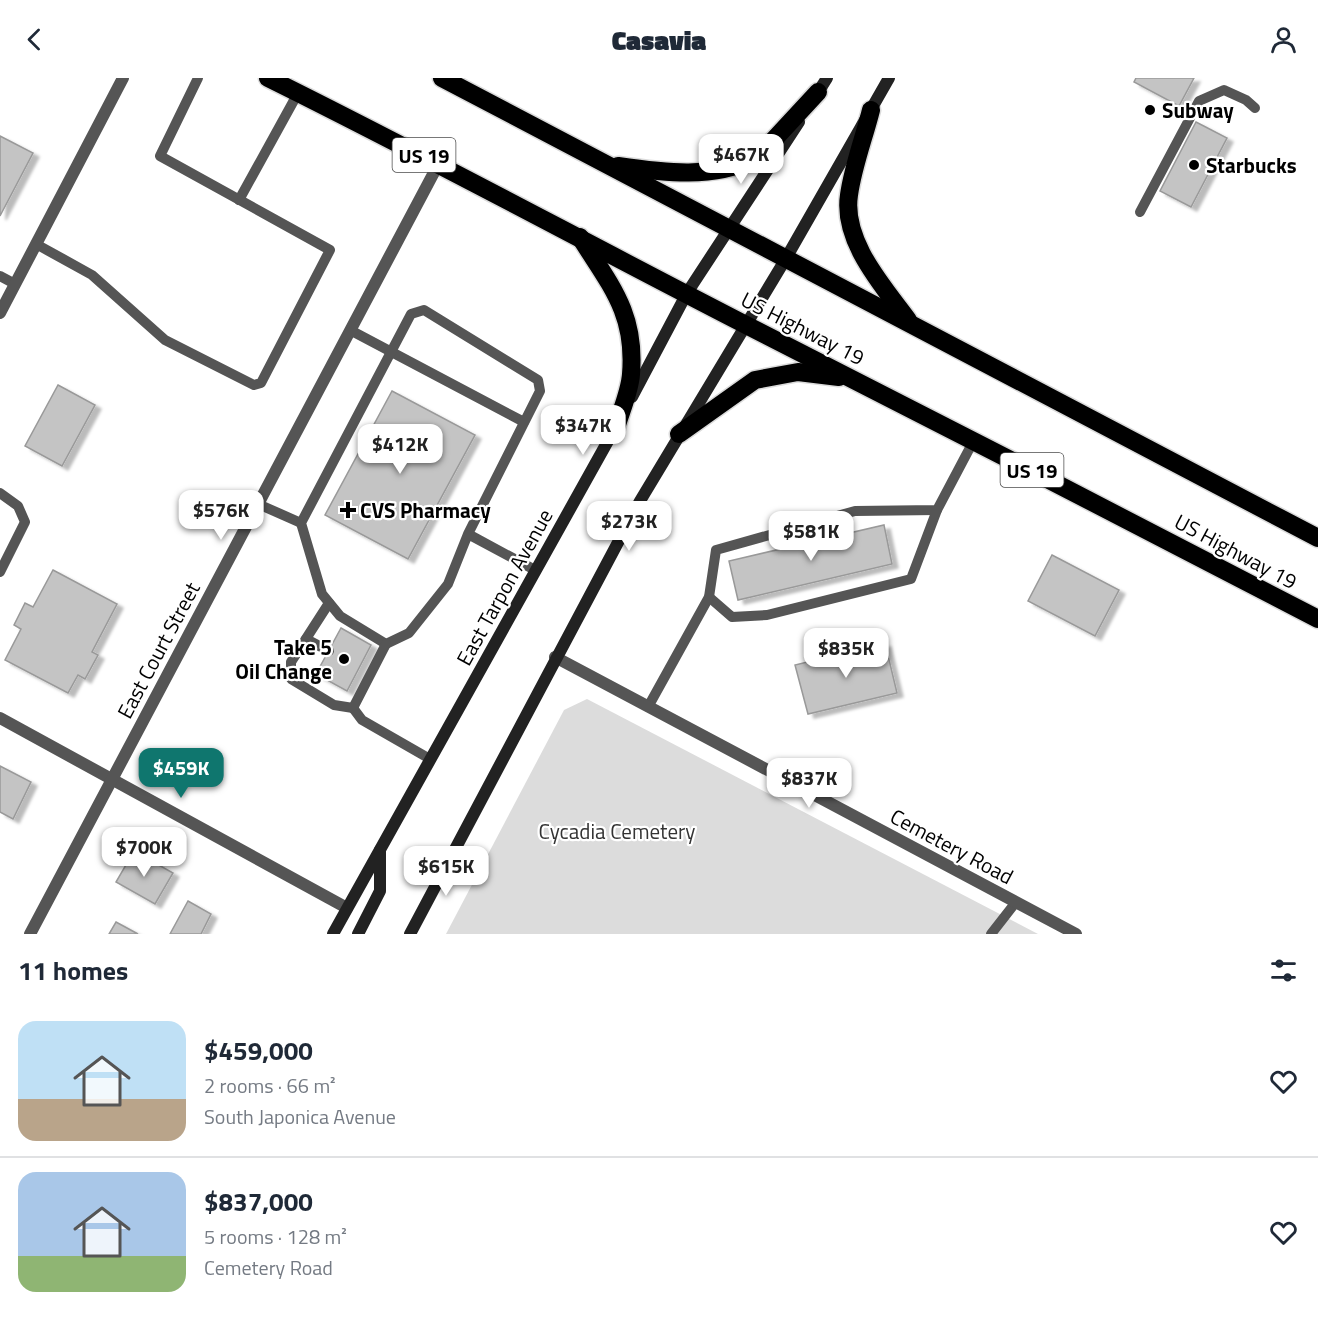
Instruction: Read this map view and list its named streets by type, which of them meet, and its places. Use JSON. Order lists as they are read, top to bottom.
{
  "streets": {
    "highway": ["US 19", "US Highway 19"],
    "main road": ["East Tarpon Avenue"],
    "street": ["East Court Street", "Cemetery Road"]
  },
  "crossings": [
    ["US Highway 19", "East Tarpon Avenue"],
    ["US Highway 19", "East Court Street"]
  ],
  "parks": ["Cycadia Cemetery"],
  "places": {
    "other": ["Subway", "Starbucks", "Take 5 Oil Change"],
    "health": ["CVS Pharmacy"]
  },
  "page": {
    "header": "Casavia",
    "price": [
      "$467K",
      "$347K",
      "$412K",
      "$576K",
      "$273K",
      "$581K",
      "$835K",
      "$459K",
      "$837K",
      "$700K",
      "$615K"
    ],
    "heading": "11 homes",
    "list": [
      {
        "name": "$459,000",
        "note": "2 rooms · 66 m² · South Japonica Avenue"
      },
      {
        "name": "$837,000",
        "note": "5 rooms · 128 m² · Cemetery Road"
      }
    ]
  }
}
